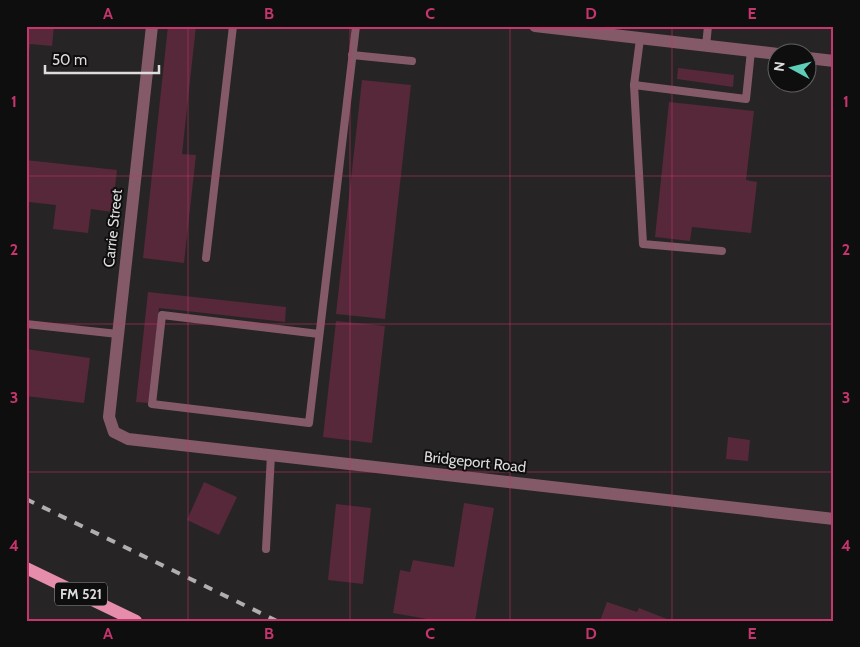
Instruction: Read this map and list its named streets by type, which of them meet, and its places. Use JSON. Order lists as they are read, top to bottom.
{
  "streets": {
    "main road": ["FM 521"],
    "street": ["Carrie Street", "Bridgeport Road"]
  },
  "crossings": [
    ["Carrie Street", "Bridgeport Road"]
  ],
  "scale_bar": "50 m",
  "north": "left",
  "grid": {
    "columns": [
      "A",
      "B",
      "C",
      "D",
      "E"
    ],
    "rows": [
      "1",
      "2",
      "3",
      "4"
    ]
  }
}
